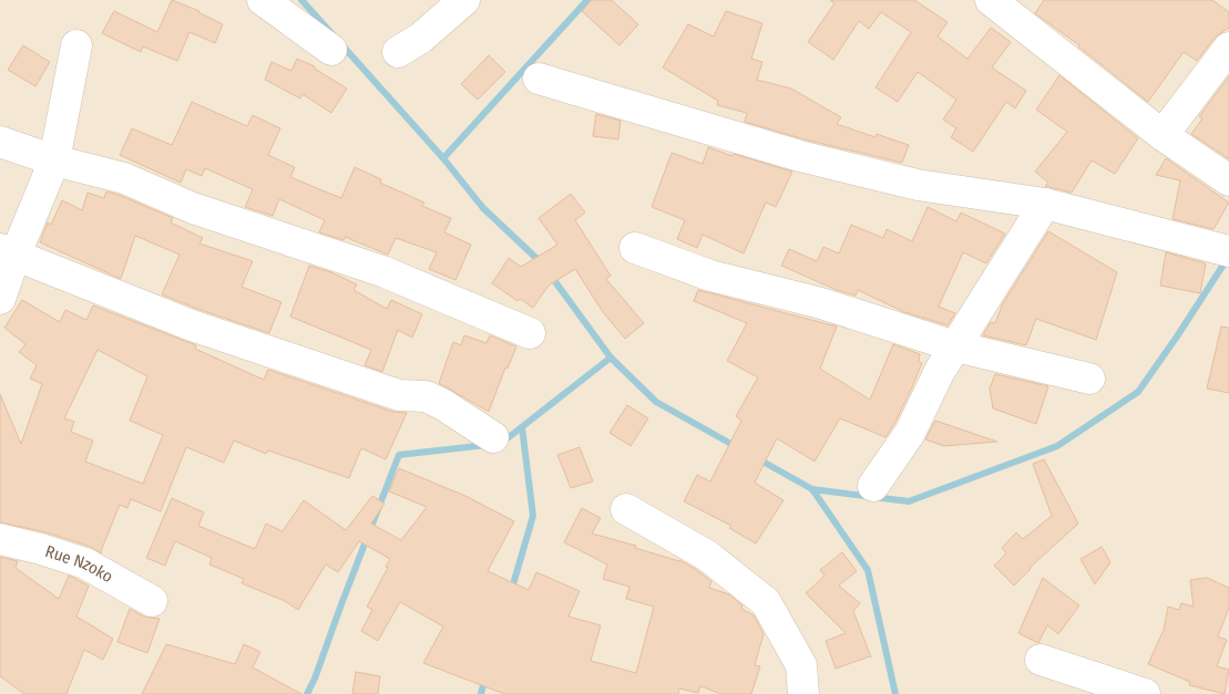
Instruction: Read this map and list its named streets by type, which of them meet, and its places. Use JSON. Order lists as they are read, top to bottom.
{
  "streets": {
    "street": ["Rue Nzoko"]
  }
}
